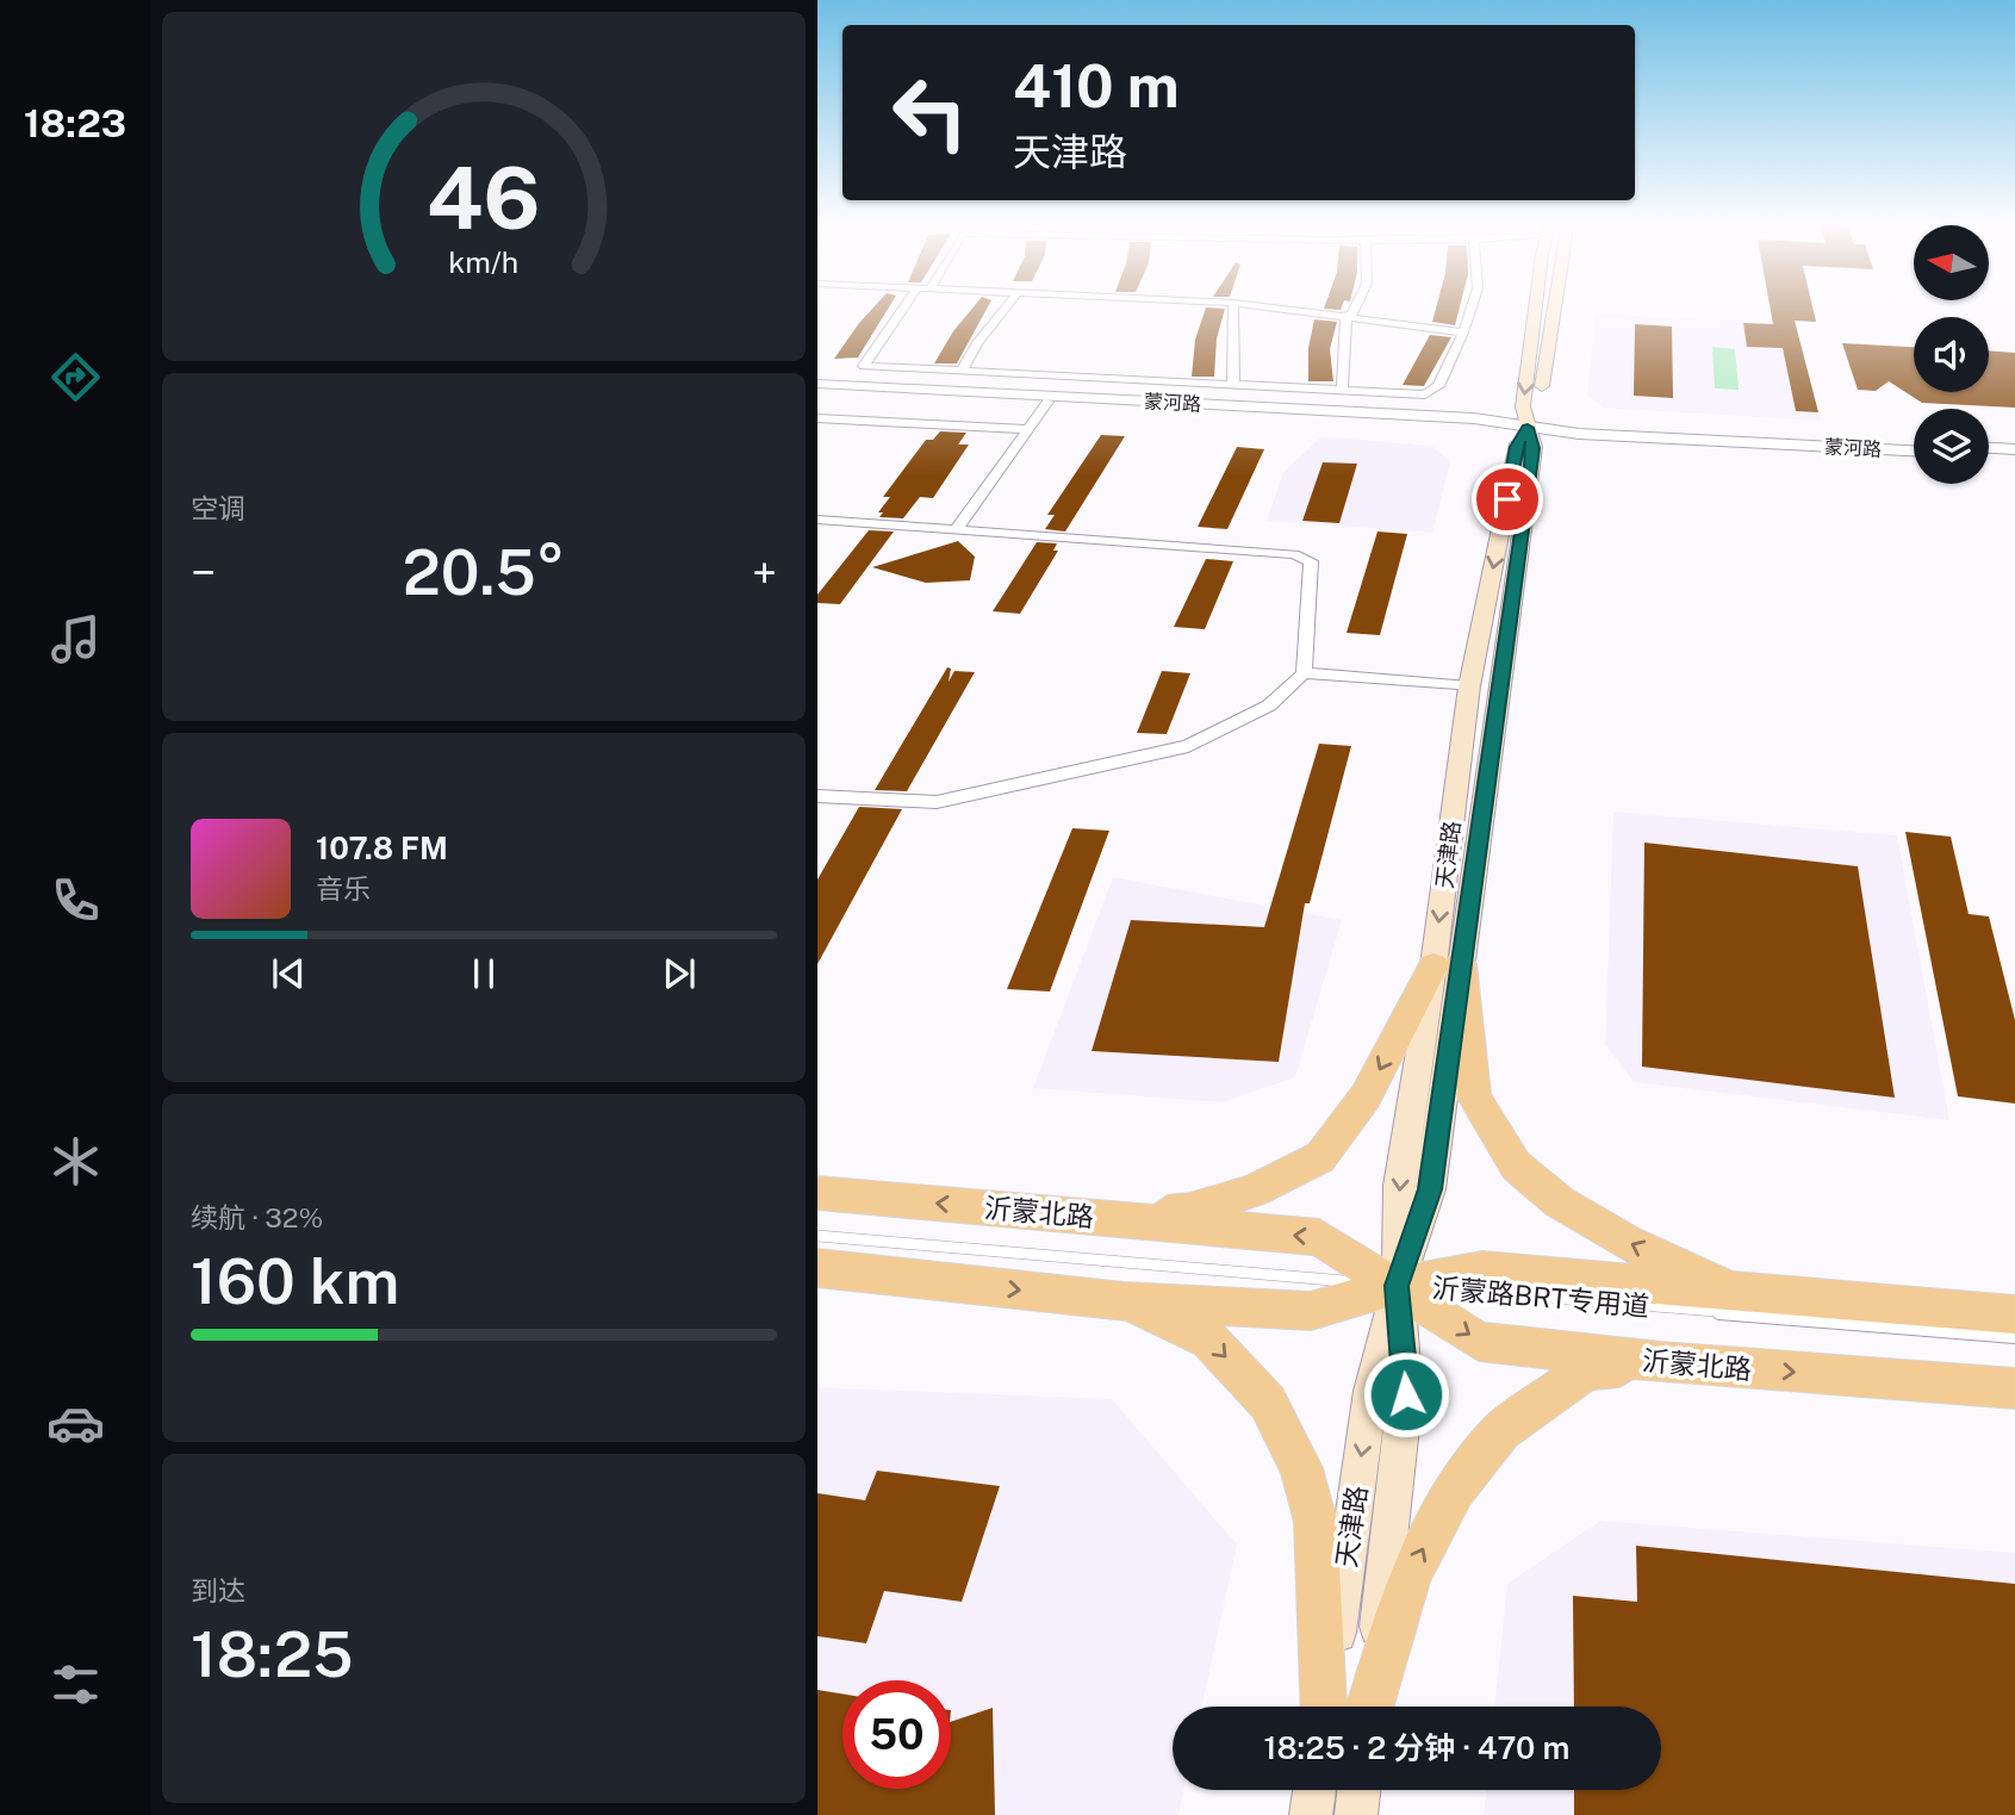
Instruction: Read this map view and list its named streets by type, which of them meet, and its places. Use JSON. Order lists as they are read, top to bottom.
{
  "streets": {
    "main road": ["天津路", "沂蒙北路"],
    "street": ["蒙河路"],
    "lane": ["沂蒙路BRT专用道"]
  },
  "crossings": [
    ["蒙河路", "天津路"],
    ["天津路", "沂蒙北路"],
    ["天津路", "沂蒙路BRT专用道"],
    ["沂蒙北路", "沂蒙路BRT专用道"]
  ],
  "north": "left",
  "page": {
    "tabs": "18:23",
    "turn": ["410 m", "天津路"],
    "tile": [
      "空调",
      ["续航 · 32%", "160 km"],
      ["到达", "18:25"]
    ],
    "heat": ["−", "20.5°", "+"],
    "song": ["107.8 FM", "音乐"],
    "limit": "50",
    "trip": "18:25 · 2 分钟 · 470 m",
    "gauge": ["46", "km/h"]
  }
}
